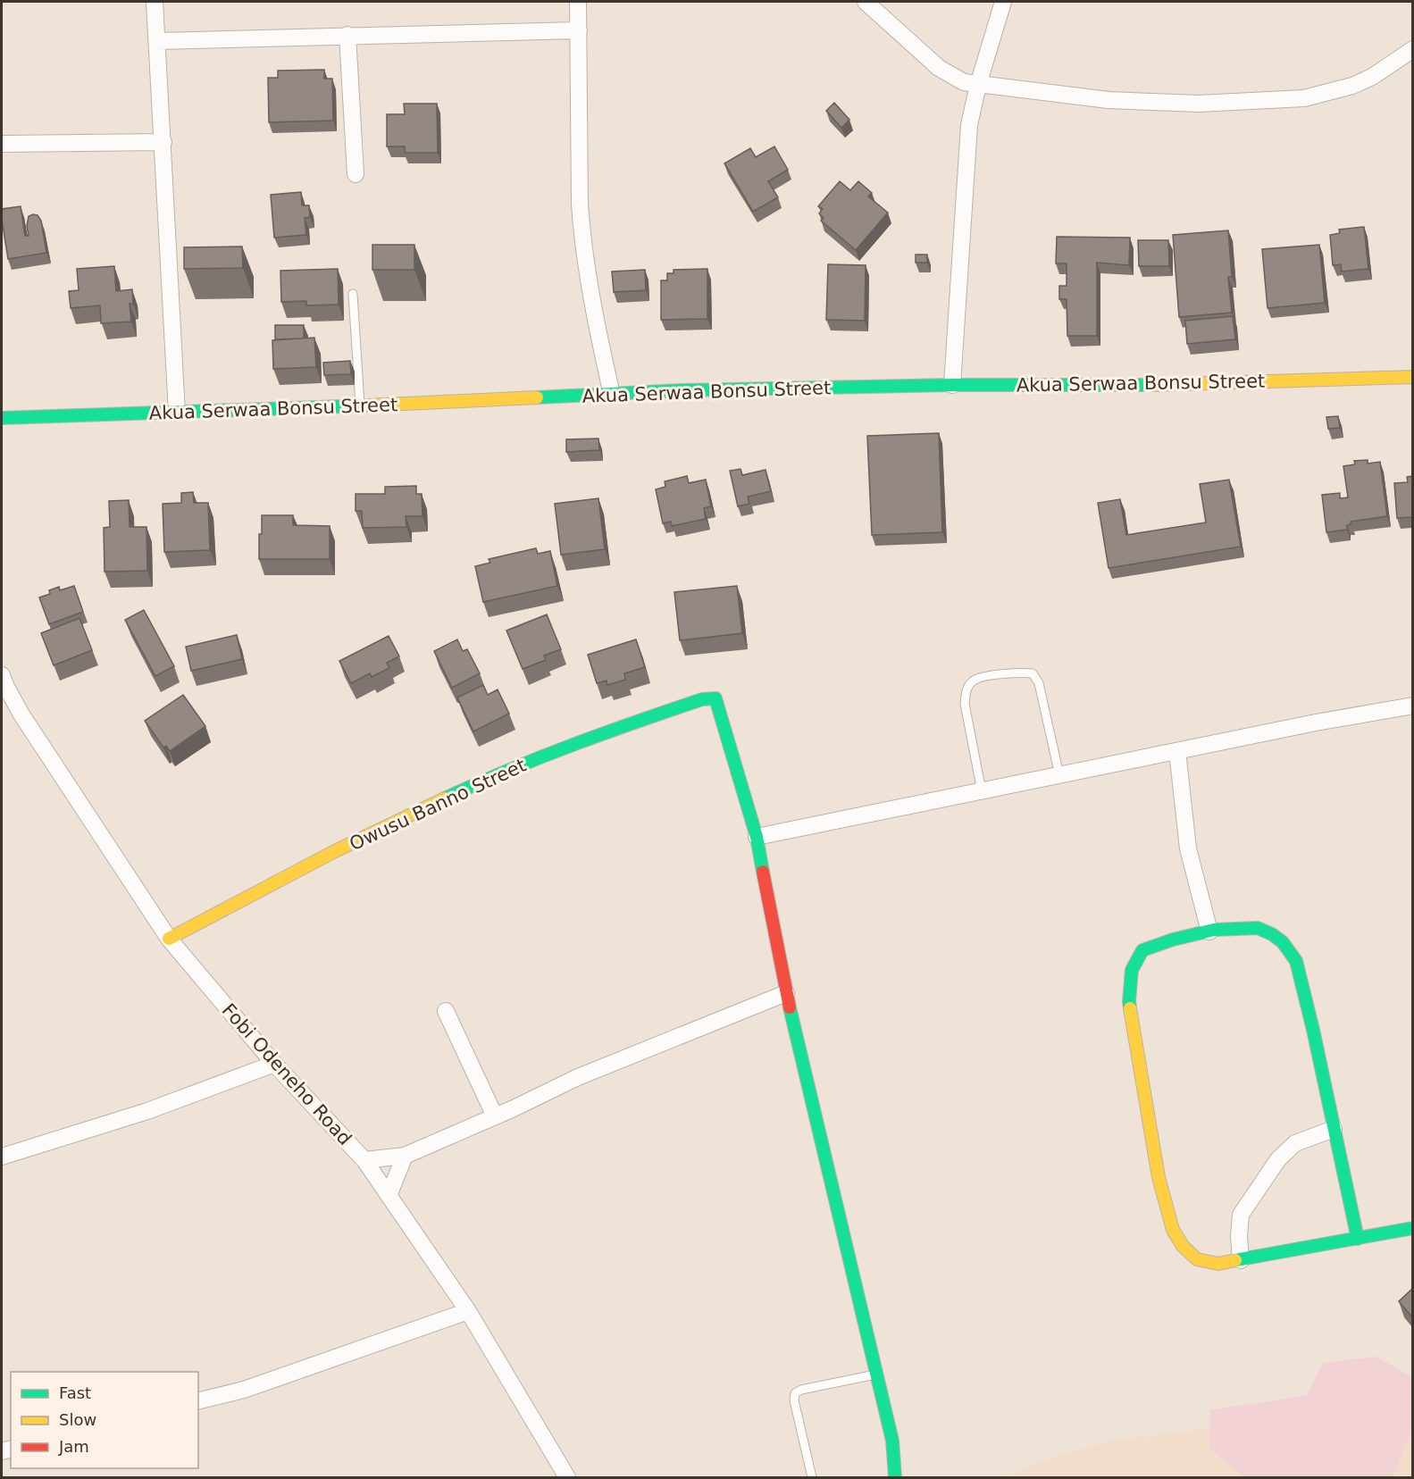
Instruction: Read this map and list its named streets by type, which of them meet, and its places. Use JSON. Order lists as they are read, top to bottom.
{
  "streets": {
    "street": ["Akua Serwaa Bonsu Street", "Owusu Banno Street", "Fobi Odeneho Road"]
  },
  "crossings": [
    ["Owusu Banno Street", "Fobi Odeneho Road"]
  ],
  "legend": ["Fast", "Slow", "Jam"]
}
